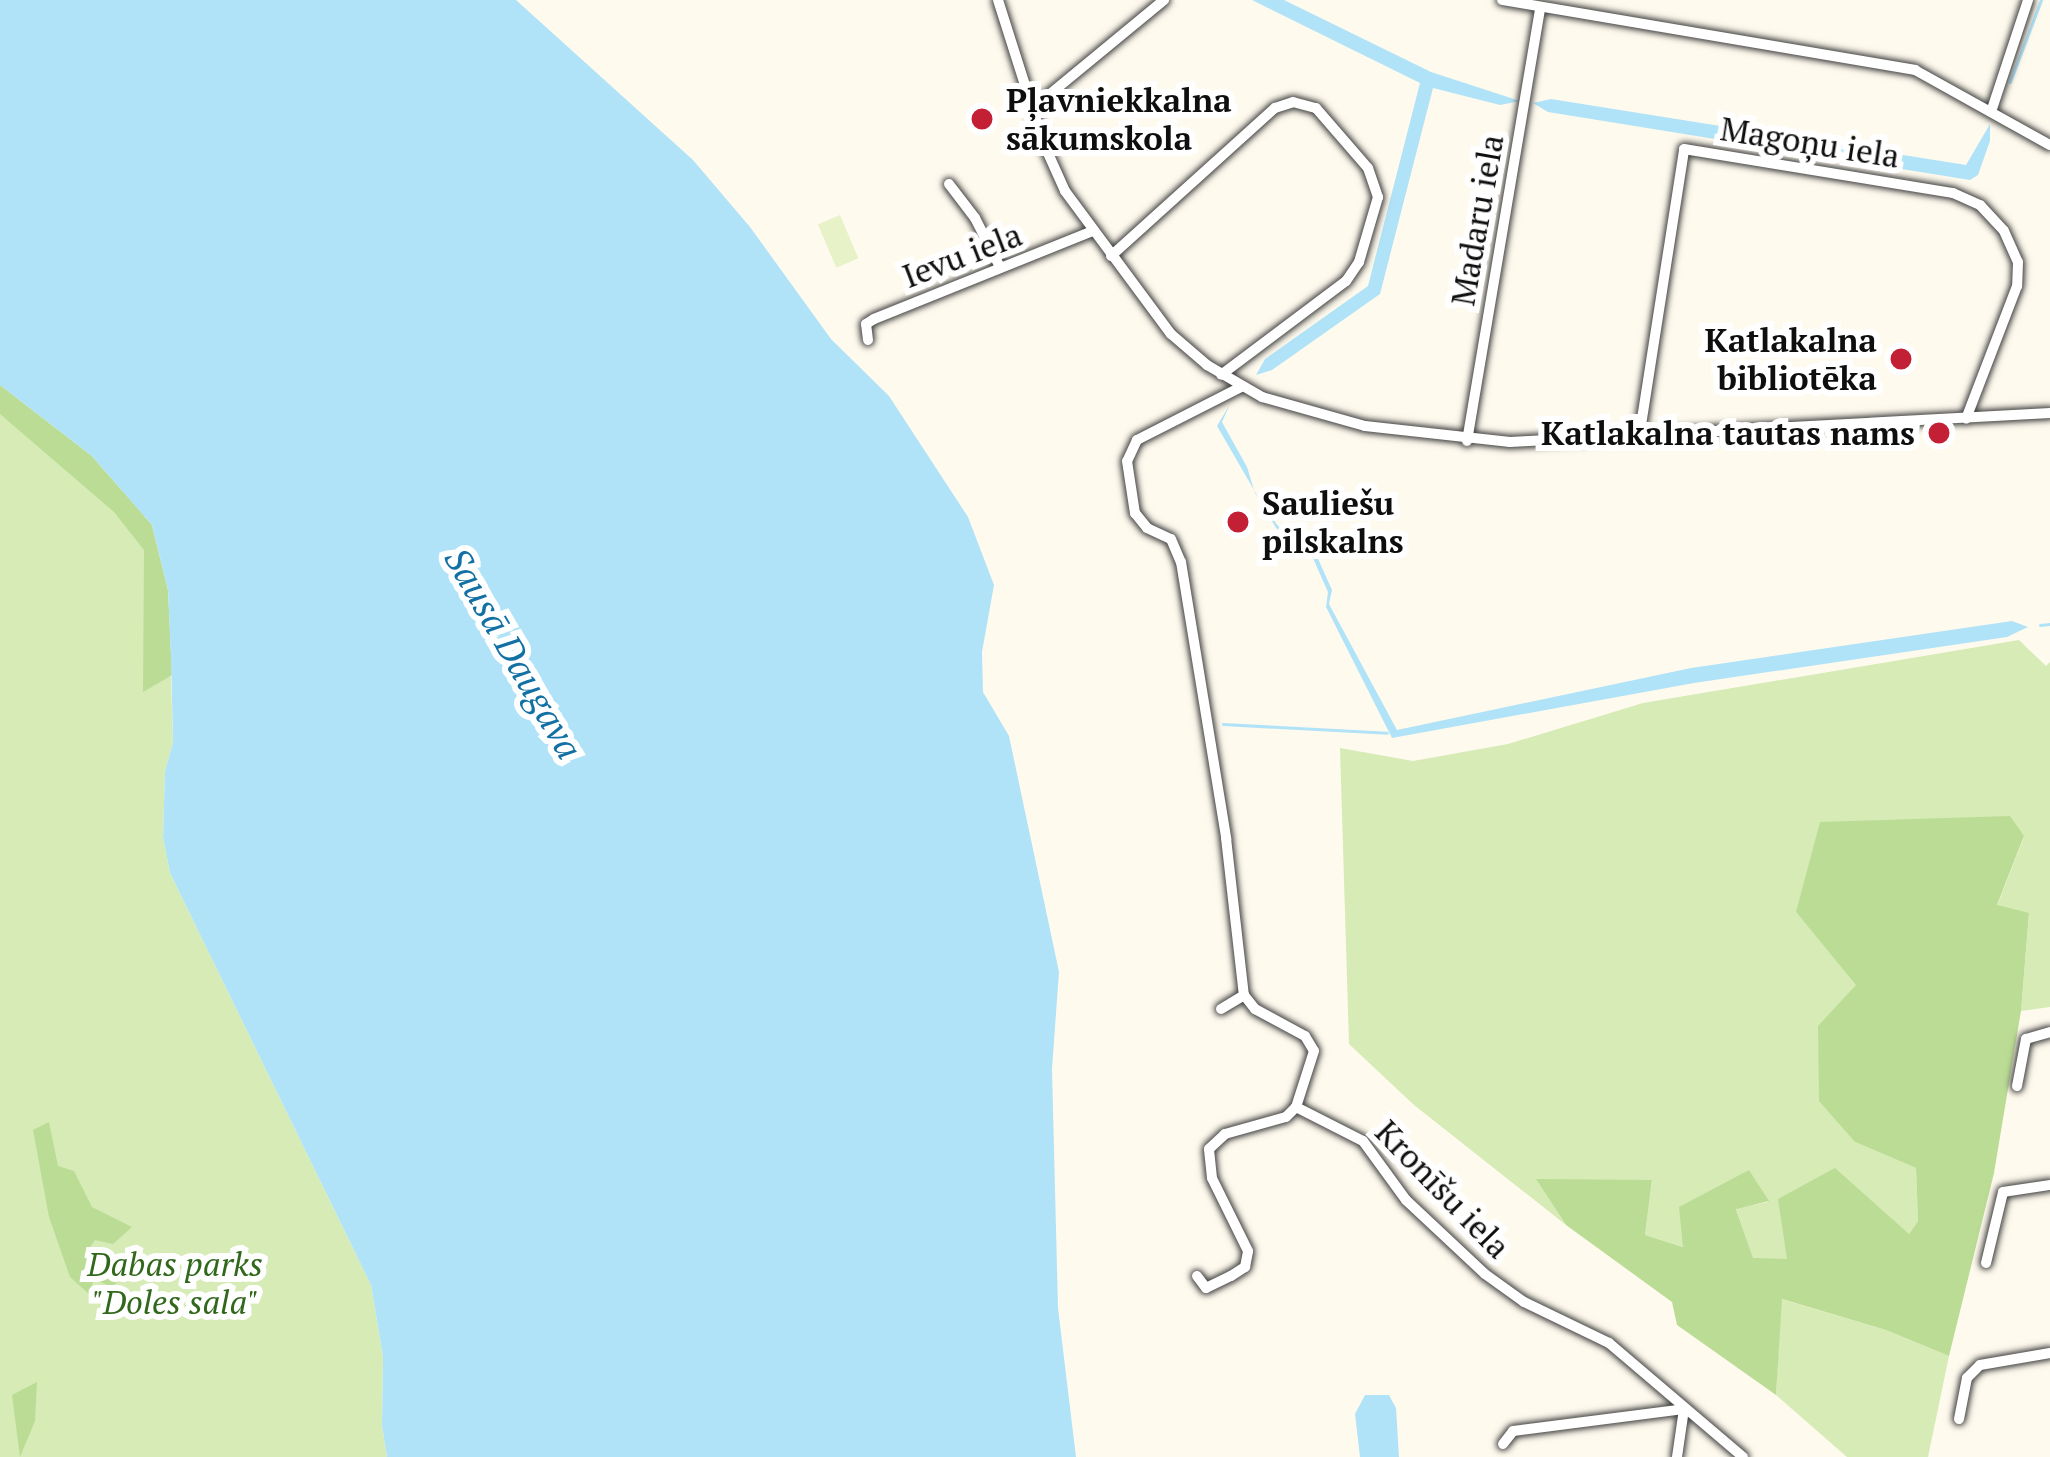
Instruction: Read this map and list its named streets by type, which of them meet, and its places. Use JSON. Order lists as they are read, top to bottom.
{
  "streets": {
    "street": [
      "Magoņu iela",
      "Madaru iela",
      "Ievu iela",
      "Kronīšu iela"
    ]
  },
  "water": ["Sausā Daugava"],
  "parks": ["Dabas parks \"Doles sala\""],
  "places": [
    "Pļavniekkalna sākumskola",
    "Katlakalna bibliotēka",
    "Katlakalna tautas nams",
    "Sauliešu pilskalns"
  ]
}
